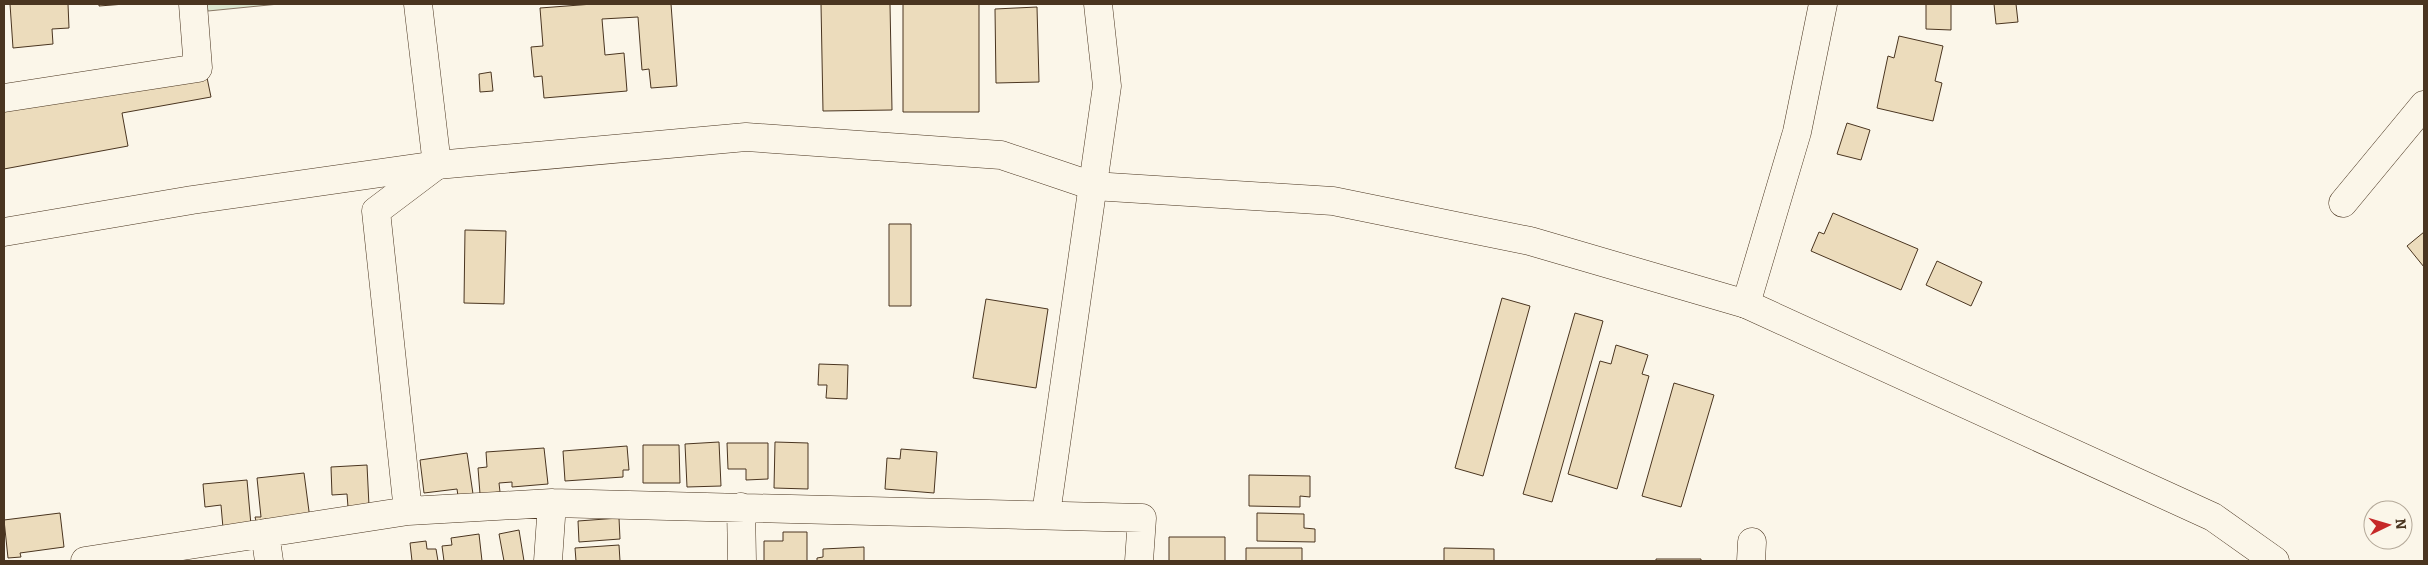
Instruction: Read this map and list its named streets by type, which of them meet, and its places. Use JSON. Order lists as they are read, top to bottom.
{
  "north": "right"
}
